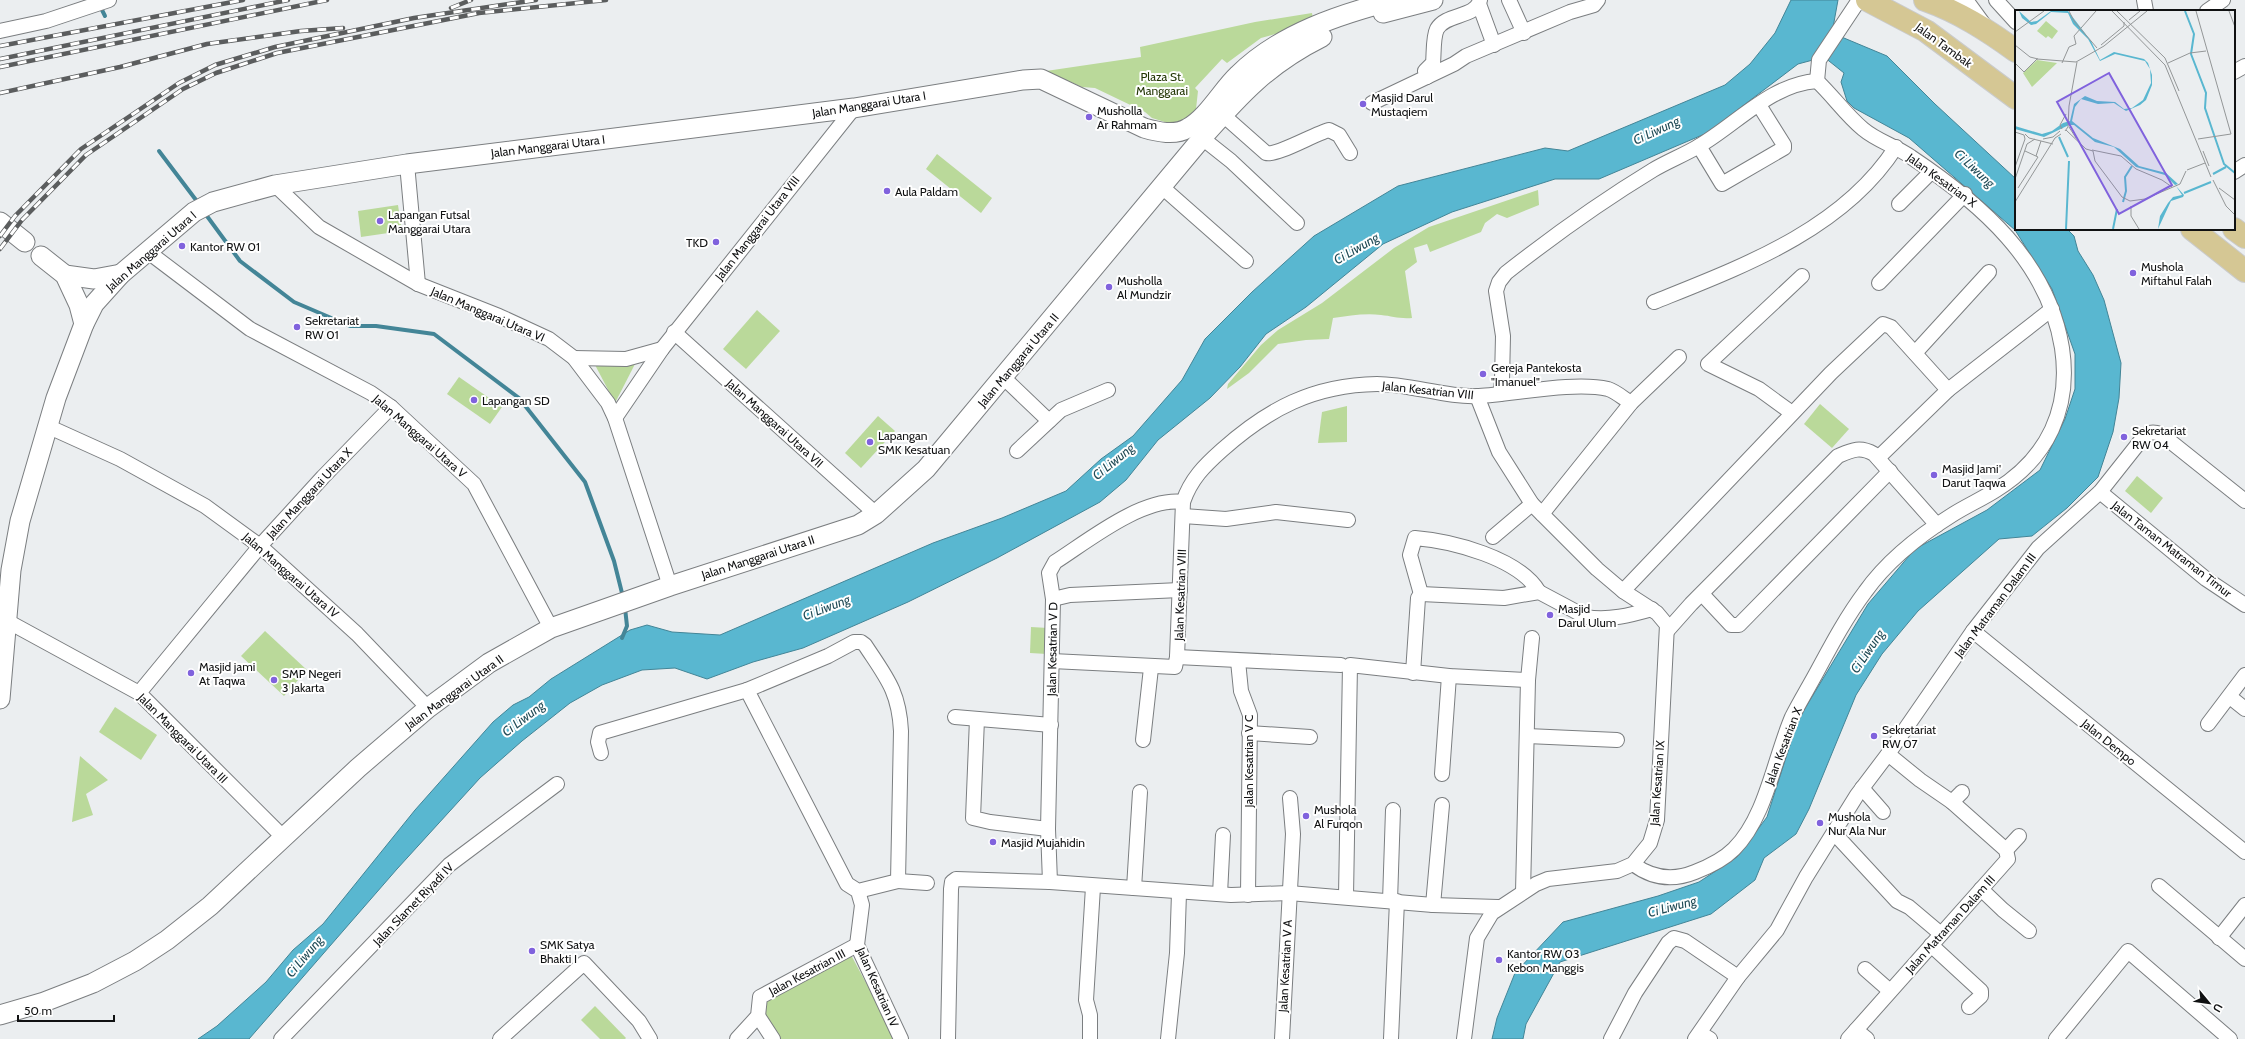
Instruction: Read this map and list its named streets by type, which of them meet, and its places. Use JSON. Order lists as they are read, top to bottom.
{
  "streets": {
    "main road": ["Jalan Tambak"],
    "street": [
      "Jalan Manggarai Utara I",
      "Jalan Kesatrian X",
      "Jalan Manggarai Utara VIII",
      "Jalan Manggarai Utara VI",
      "Jalan Manggarai Utara II",
      "Jalan Kesatrian VIII",
      "Jalan Manggarai Utara VII",
      "Jalan Manggarai Utara V",
      "Jalan Manggarai Utara X",
      "Jalan Taman Matraman Timur",
      "Jalan Manggarai Utara IV",
      "Jalan Matraman Dalam III",
      "Jalan Kesatrian V D",
      "Jalan Manggarai Utara III",
      "Jalan Dempo",
      "Jalan Kesatrian V C",
      "Jalan Kesatrian IX",
      "Jalan Slamet Riyadi IV",
      "Jalan Kesatrian V A",
      "Jalan Kesatrian III",
      "Jalan Kesatrian IV"
    ]
  },
  "crossings": [
    ["Jalan Manggarai Utara I", "Jalan Manggarai Utara VIII"],
    ["Jalan Manggarai Utara I", "Jalan Manggarai Utara VI"],
    ["Jalan Manggarai Utara I", "Jalan Manggarai Utara V"],
    ["Jalan Manggarai Utara I", "Jalan Manggarai Utara IV"],
    ["Jalan Manggarai Utara I", "Jalan Manggarai Utara III"],
    ["Jalan Kesatrian X", "Jalan Kesatrian IX"],
    ["Jalan Manggarai Utara VIII", "Jalan Manggarai Utara VI"],
    ["Jalan Manggarai Utara VIII", "Jalan Manggarai Utara VII"],
    ["Jalan Manggarai Utara VI", "Jalan Manggarai Utara II"],
    ["Jalan Manggarai Utara II", "Jalan Manggarai Utara VII"],
    ["Jalan Manggarai Utara II", "Jalan Manggarai Utara V"],
    ["Jalan Manggarai Utara II", "Jalan Manggarai Utara IV"],
    ["Jalan Manggarai Utara II", "Jalan Manggarai Utara III"],
    ["Jalan Kesatrian VIII", "Jalan Kesatrian V D"],
    ["Jalan Kesatrian VIII", "Jalan Kesatrian V C"],
    ["Jalan Manggarai Utara V", "Jalan Manggarai Utara X"],
    ["Jalan Manggarai Utara X", "Jalan Manggarai Utara IV"],
    ["Jalan Manggarai Utara X", "Jalan Manggarai Utara III"],
    ["Jalan Taman Matraman Timur", "Jalan Matraman Dalam III"],
    ["Jalan Matraman Dalam III", "Jalan Dempo"],
    ["Jalan Kesatrian III", "Jalan Kesatrian IV"]
  ],
  "water": ["Ci Liwung"],
  "parks": ["Plaza St. Manggarai"],
  "places": [
    "Masjid Darul Mustaqiem",
    "Musholla Ar Rahmam",
    "Aula Paldam",
    "Lapangan Futsal Manggarai Utara",
    "TKD",
    "Kantor RW 01",
    "Mushola Miftahul Falah",
    "Musholla Al Mundzir",
    "Sekretariat RW 01",
    "Gereja Pantekosta \"Imanuel\"",
    "Lapangan SD",
    "Sekretariat RW 04",
    "Lapangan SMK Kesatuan",
    "Masjid Jami' Darut Taqwa",
    "Masjid Darul Ulum",
    "Masjid jami At Taqwa",
    "SMP Negeri 3 Jakarta",
    "Sekretariat RW 07",
    "Mushola Al Furqon",
    "Mushola Nur Ala Nur",
    "Masjid Mujahidin",
    "SMK Satya Bhakti I",
    "Kantor RW 03 Kebon Manggis"
  ],
  "scale_bar": "50 m",
  "north": "bottom right"
}
